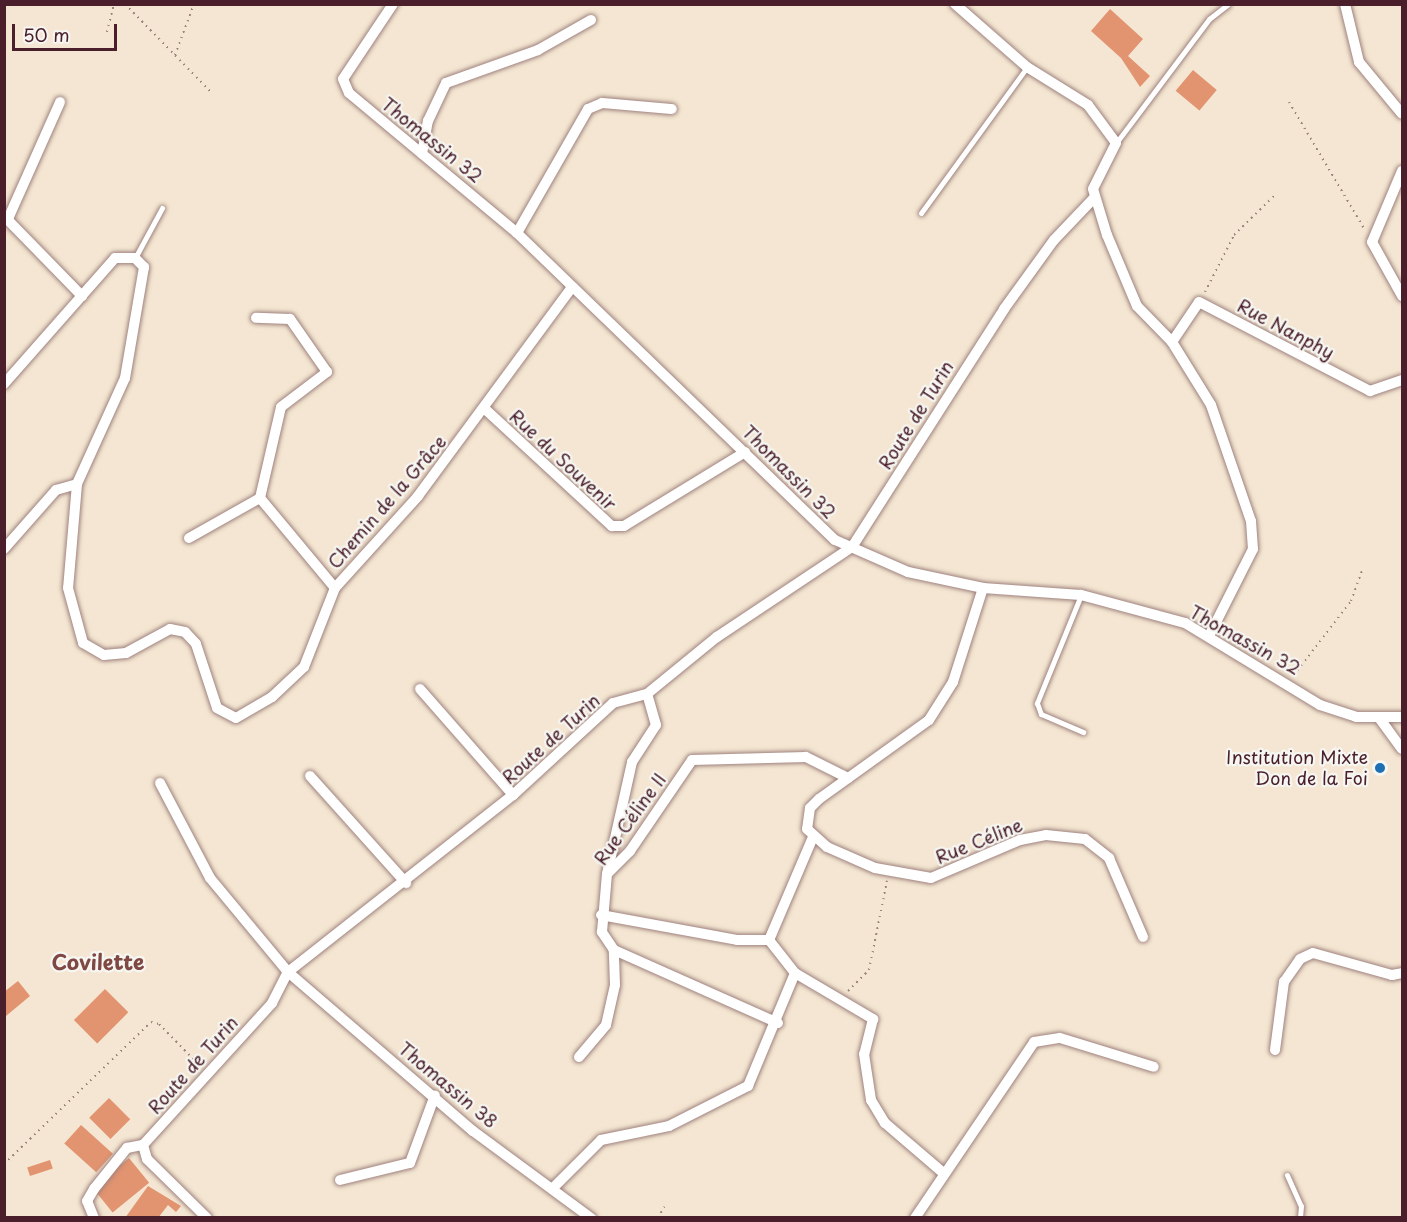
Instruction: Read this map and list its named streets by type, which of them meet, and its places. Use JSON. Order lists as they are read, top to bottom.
{
  "streets": {
    "street": [
      "Thomassin 32",
      "Rue Nanphy",
      "Route de Turin",
      "Rue du Souvenir",
      "Chemin de la Grâce",
      "Rue Céline II",
      "Rue Céline",
      "Thomassin 38"
    ]
  },
  "crossings": [
    ["Thomassin 32", "Route de Turin"],
    ["Thomassin 32", "Rue du Souvenir"],
    ["Thomassin 32", "Chemin de la Grâce"],
    ["Route de Turin", "Thomassin 38"],
    ["Rue du Souvenir", "Chemin de la Grâce"]
  ],
  "districts": ["Covilette"],
  "places": ["Institution Mixte Don de la Foi"],
  "scale_bar": "50 m"
}
